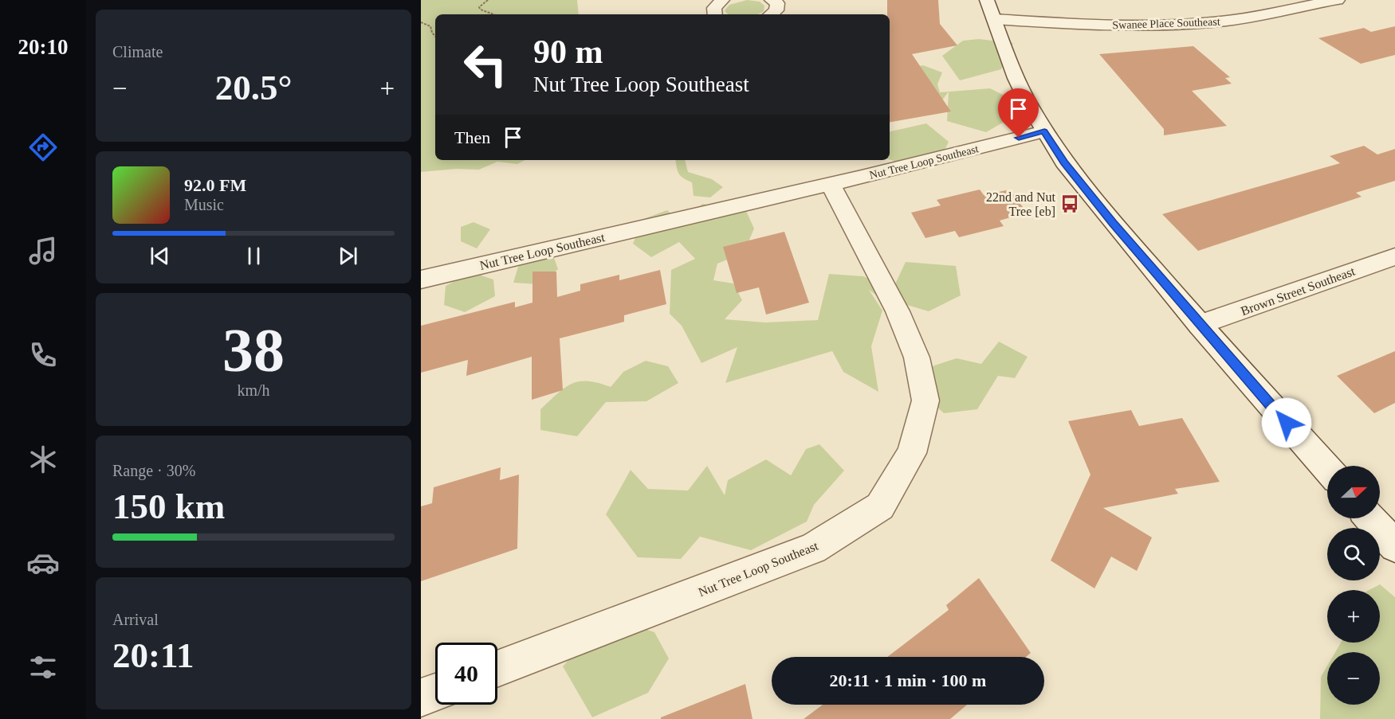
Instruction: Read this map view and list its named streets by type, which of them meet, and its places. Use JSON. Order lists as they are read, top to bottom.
{
  "streets": {
    "street": ["Swanee Place Southeast", "Nut Tree Loop Southeast", "Brown Street Southeast"]
  },
  "places": {
    "bus stop": ["22nd and Nut Tree [eb]"]
  },
  "north": "right",
  "page": {
    "tabs": "20:10",
    "tile": [
      "Climate",
      ["38", "km/h"],
      ["Range · 30%", "150 km"],
      ["Arrival", "20:11"]
    ],
    "turn": ["90 m", "Nut Tree Loop Southeast"],
    "heat": ["−", "20.5°", "+"],
    "then": "Then",
    "song": ["92.0 FM", "Music"],
    "map_buttons": ["+", "−"],
    "limit": "40",
    "trip": "20:11 · 1 min · 100 m"
  }
}
